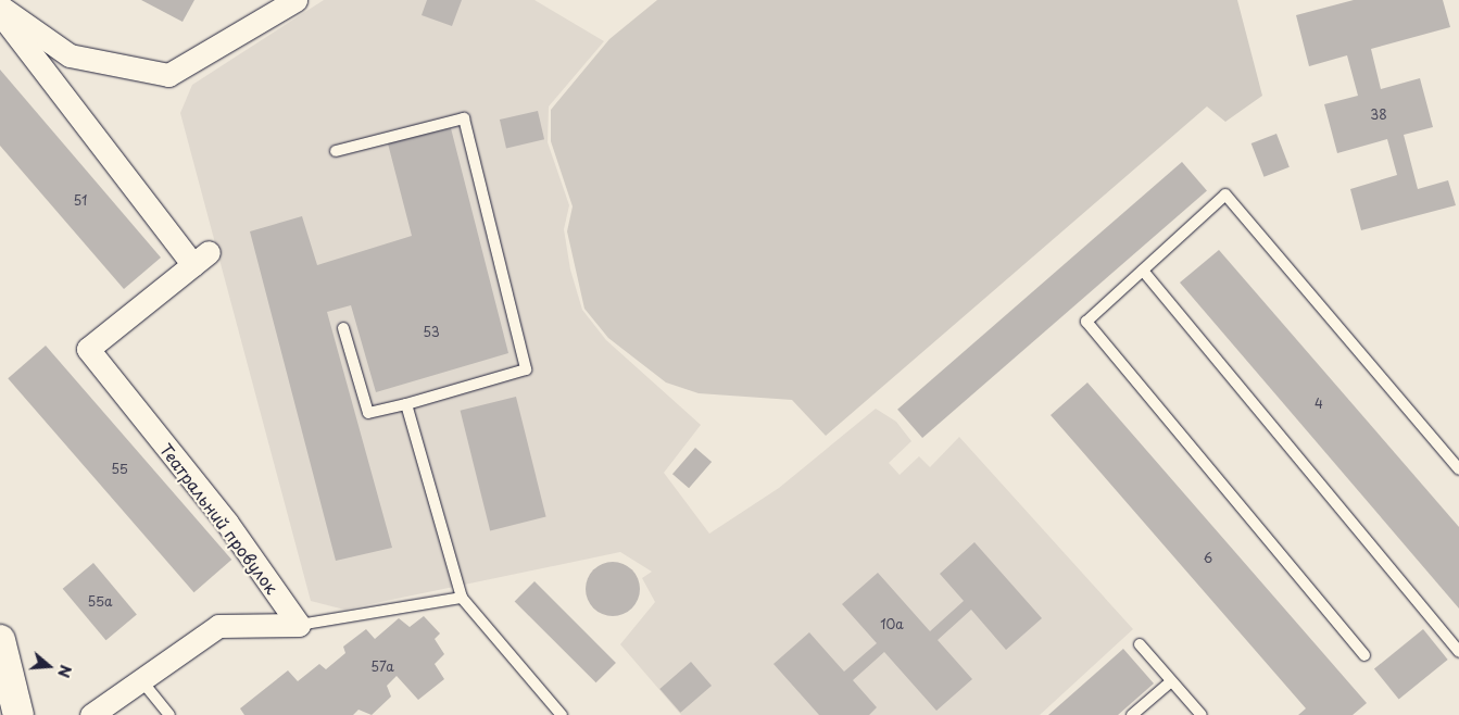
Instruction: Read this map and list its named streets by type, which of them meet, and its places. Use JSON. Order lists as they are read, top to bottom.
{
  "streets": {
    "street": ["Театральний провулок"]
  },
  "house_numbers": [
    "38",
    "51",
    "53",
    "4",
    "55",
    "6",
    "55а",
    "10а",
    "57а"
  ],
  "north": "right"
}
